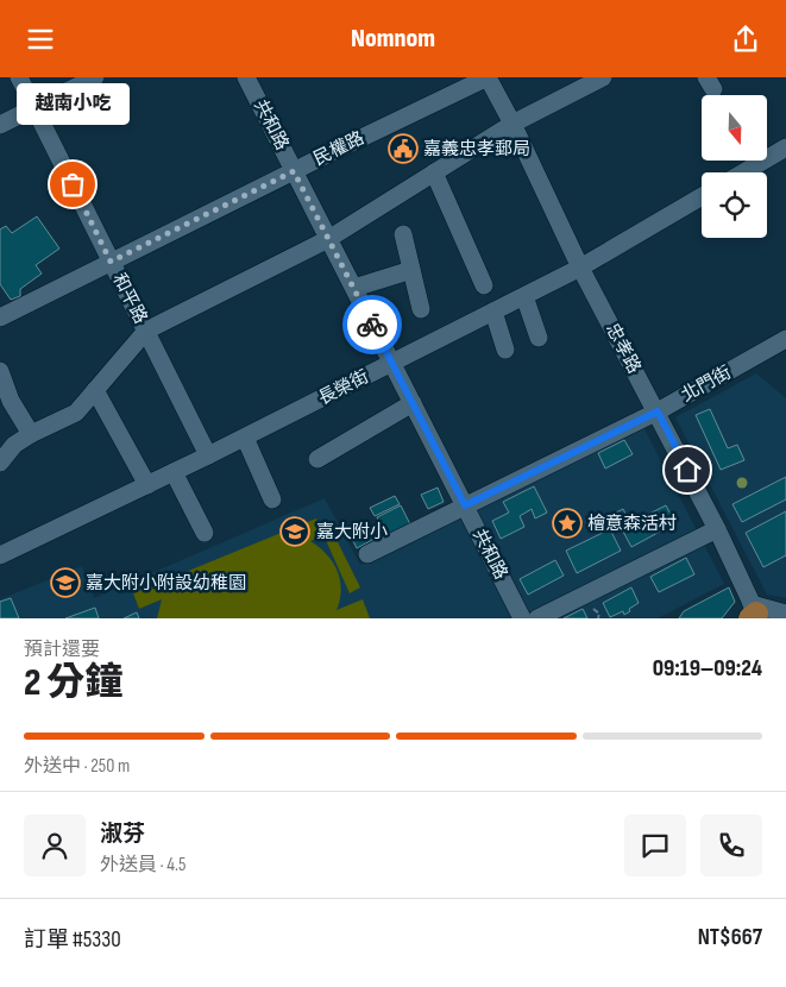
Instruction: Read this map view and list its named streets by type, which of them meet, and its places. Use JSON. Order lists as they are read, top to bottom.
{
  "streets": {
    "street": [
      "共和路",
      "民權路",
      "和平路",
      "忠孝路",
      "北門街",
      "長榮街"
    ]
  },
  "crossings": [
    ["共和路", "民權路"],
    ["共和路", "北門街"],
    ["共和路", "長榮街"],
    ["民權路", "和平路"],
    ["民權路", "忠孝路"],
    ["和平路", "長榮街"],
    ["忠孝路", "北門街"],
    ["忠孝路", "長榮街"]
  ],
  "places": {
    "public building": ["嘉義忠孝郵局"],
    "other": ["越南小吃"],
    "place": ["檜意森活村"],
    "school or university": ["嘉大附小", "嘉大附小附設幼稚園"]
  },
  "north": "bottom",
  "page": {
    "header": "Nomnom",
    "bubble": "越南小吃",
    "heading": ["2 分鐘", "預計還要", "09:19–09:24"],
    "panel": [
      "淑芬",
      "外送員 · 4.5",
      "訂單 #5330",
      "NT$667"
    ],
    "bar": "外送中 · 250 m"
  }
}
